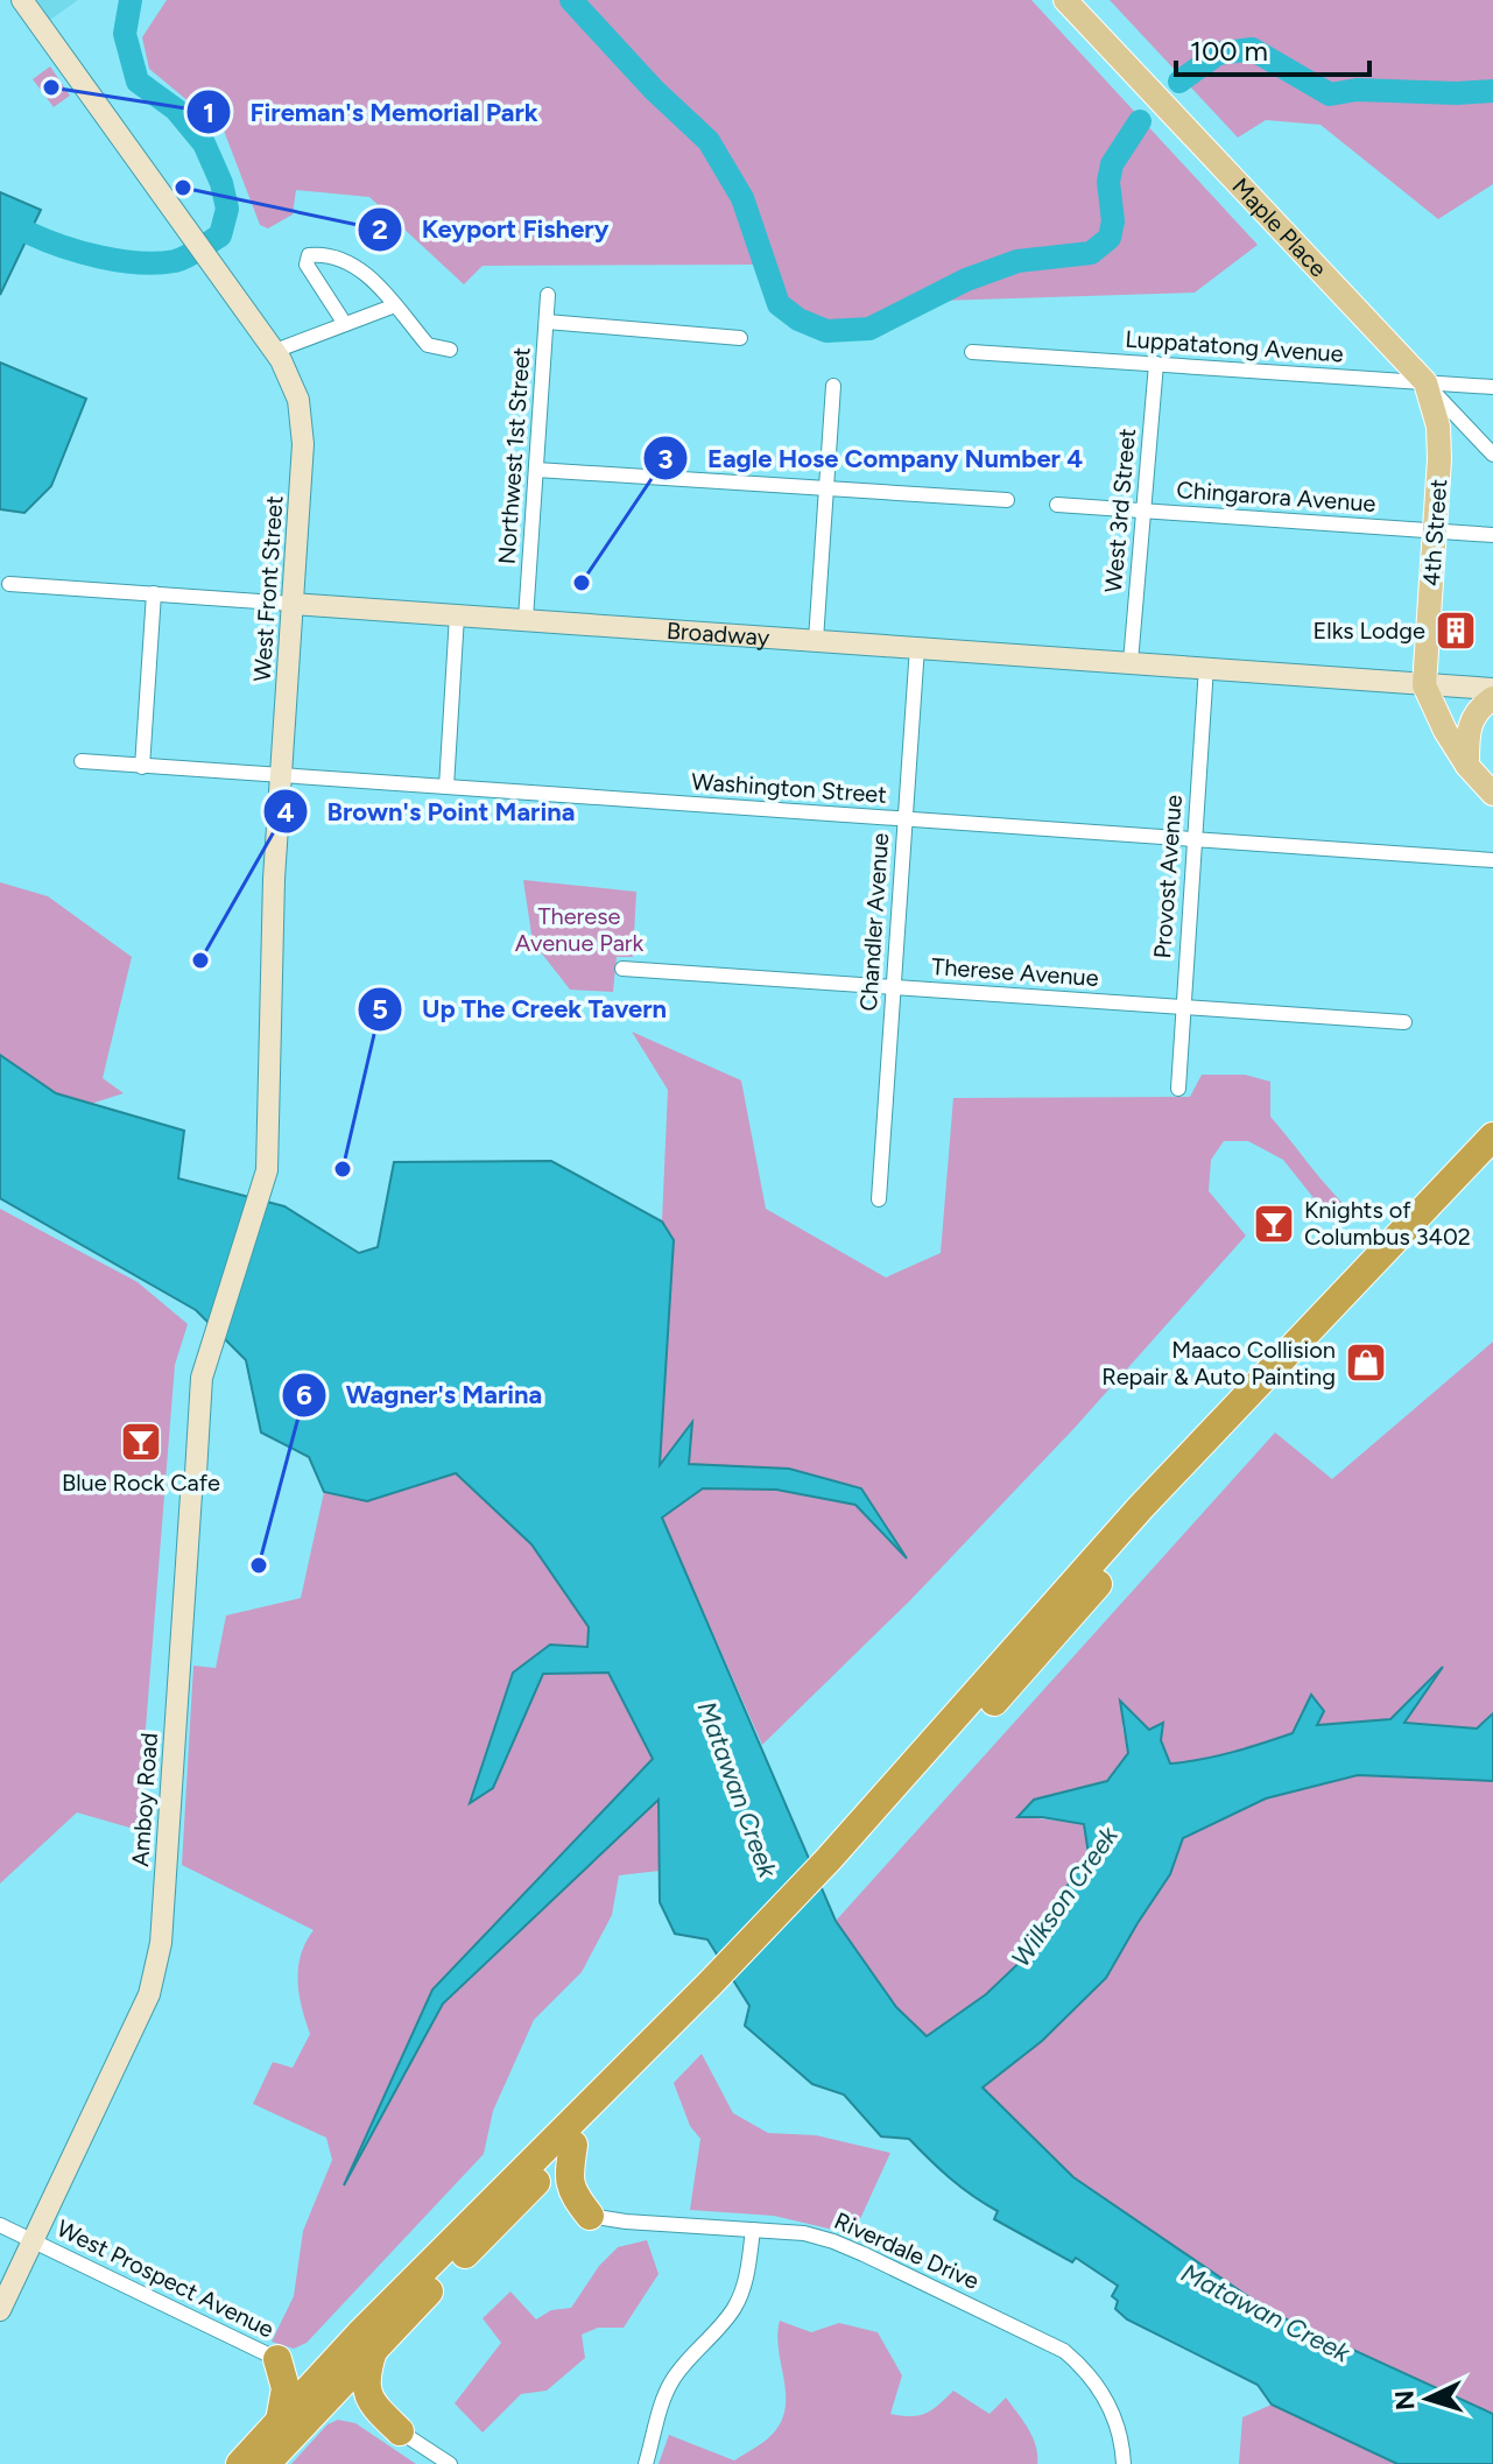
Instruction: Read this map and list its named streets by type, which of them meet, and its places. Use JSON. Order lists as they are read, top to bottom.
{
  "streets": {
    "main road": [
      "Maple Place",
      "4th Street",
      "West Front Street",
      "Broadway",
      "Amboy Road"
    ],
    "street": [
      "Luppatatong Avenue",
      "Northwest 1st Street",
      "Chingarora Avenue",
      "West 3rd Street",
      "Washington Street",
      "Provost Avenue",
      "Chandler Avenue",
      "Therese Avenue",
      "Riverdale Drive",
      "West Prospect Avenue"
    ]
  },
  "crossings": [
    ["Maple Place", "Luppatatong Avenue"],
    ["Maple Place", "4th Street"],
    ["Luppatatong Avenue", "West 3rd Street"],
    ["Luppatatong Avenue", "4th Street"],
    ["Northwest 1st Street", "Broadway"],
    ["Chingarora Avenue", "West 3rd Street"],
    ["Chingarora Avenue", "4th Street"],
    ["West 3rd Street", "Broadway"],
    ["4th Street", "Broadway"],
    ["West Front Street", "Broadway"],
    ["West Front Street", "Washington Street"],
    ["West Front Street", "Amboy Road"],
    ["Broadway", "Provost Avenue"],
    ["Broadway", "Chandler Avenue"],
    ["Washington Street", "Provost Avenue"],
    ["Washington Street", "Chandler Avenue"],
    ["Provost Avenue", "Therese Avenue"],
    ["Chandler Avenue", "Therese Avenue"],
    ["Amboy Road", "West Prospect Avenue"]
  ],
  "water": ["Matawan Creek", "Wilkson Creek"],
  "parks": ["Therese Avenue Park"],
  "places": {
    "other": [
      "Fireman's Memorial Park",
      "Keyport Fishery",
      "Eagle Hose Company Number 4",
      "Brown's Point Marina",
      "Up The Creek Tavern",
      "Wagner's Marina"
    ],
    "building": ["Elks Lodge"],
    "bar": ["Knights of Columbus 3402", "Blue Rock Cafe"],
    "shop": ["Maaco Collision Repair & Auto Painting"]
  },
  "scale_bar": "100 m",
  "north": "left"
}
